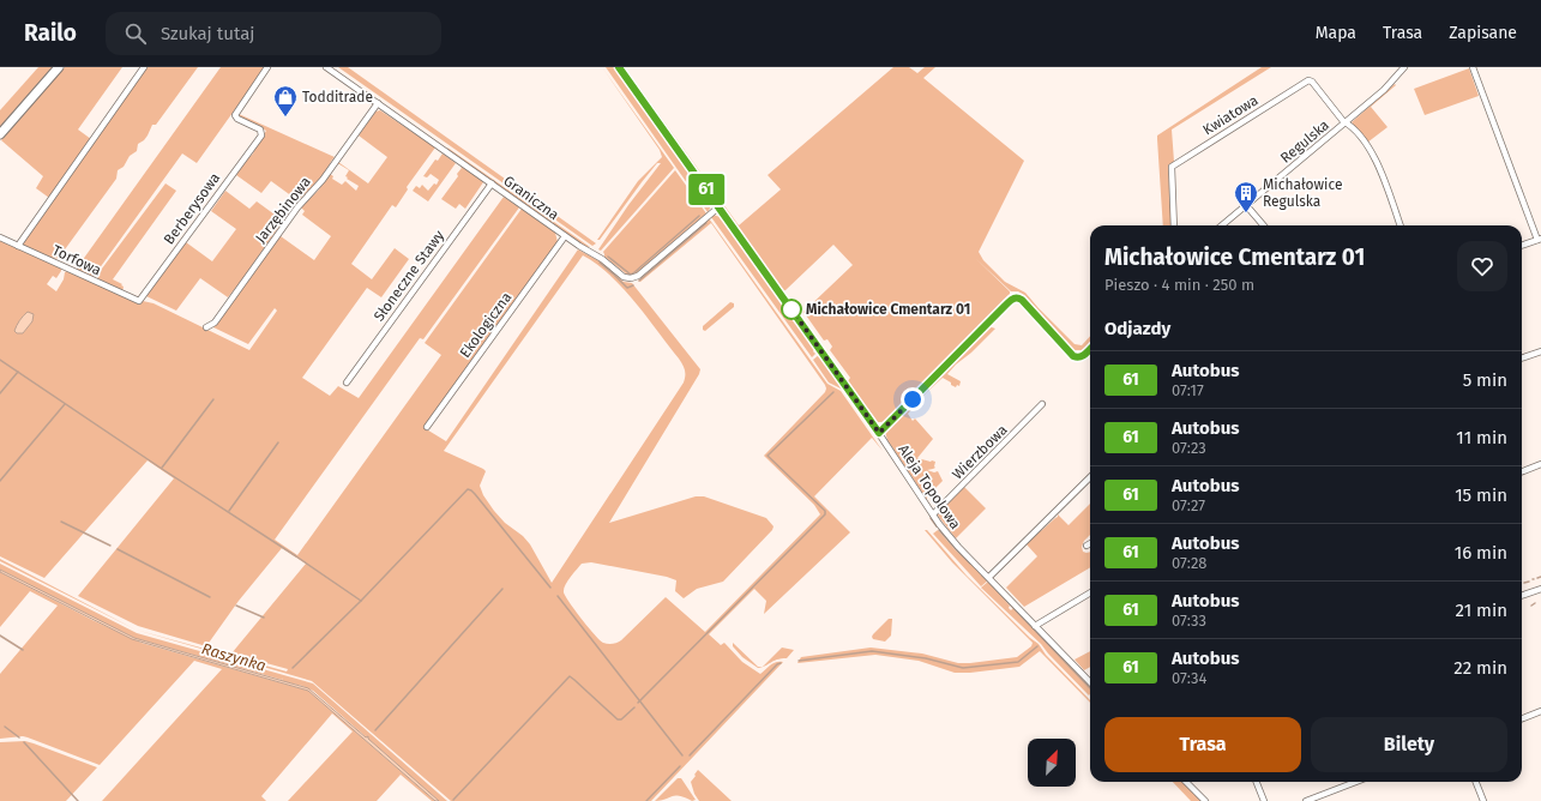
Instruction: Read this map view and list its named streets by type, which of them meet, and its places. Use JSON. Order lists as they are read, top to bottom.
{
  "streets": {
    "street": [
      "Kwiatowa",
      "Regulska",
      "Graniczna",
      "Berberysowa",
      "Jarzębinowa",
      "Torfowa",
      "Słoneczne Stawy",
      "Ekologiczna",
      "Wierzbowa",
      "Aleja Topolowa"
    ]
  },
  "crossings": [
    ["Kwiatowa", "Regulska"],
    ["Graniczna", "Jarzębinowa"],
    ["Graniczna", "Słoneczne Stawy"],
    ["Graniczna", "Ekologiczna"],
    ["Graniczna", "Aleja Topolowa"],
    ["Berberysowa", "Torfowa"],
    ["Wierzbowa", "Aleja Topolowa"]
  ],
  "water": ["Raszynka"],
  "places": {
    "shop": ["Todditrade"],
    "building": ["Michałowice Regulska"],
    "other": ["Michałowice Cmentarz 01"]
  },
  "lines": ["bus line 61"],
  "north": "top right",
  "page": {
    "header": "Railo",
    "search": "Szukaj tutaj",
    "nav": ["Mapa", "Trasa", "Zapisane"],
    "on_map": "61",
    "heading": [
      ["Michałowice Cmentarz 01", "Pieszo · 4 min · 250 m"],
      "Odjazdy"
    ],
    "list": [
      {
        "mark": "61",
        "name": "Autobus",
        "note": "07:17",
        "value": "5 min"
      },
      {
        "mark": "61",
        "name": "Autobus",
        "note": "07:23",
        "value": "11 min"
      },
      {
        "mark": "61",
        "name": "Autobus",
        "note": "07:27",
        "value": "15 min"
      },
      {
        "mark": "61",
        "name": "Autobus",
        "note": "07:28",
        "value": "16 min"
      },
      {
        "mark": "61",
        "name": "Autobus",
        "note": "07:33",
        "value": "21 min"
      },
      {
        "mark": "61",
        "name": "Autobus",
        "note": "07:34",
        "value": "22 min"
      }
    ],
    "buttons": ["Trasa", "Bilety"]
  }
}
